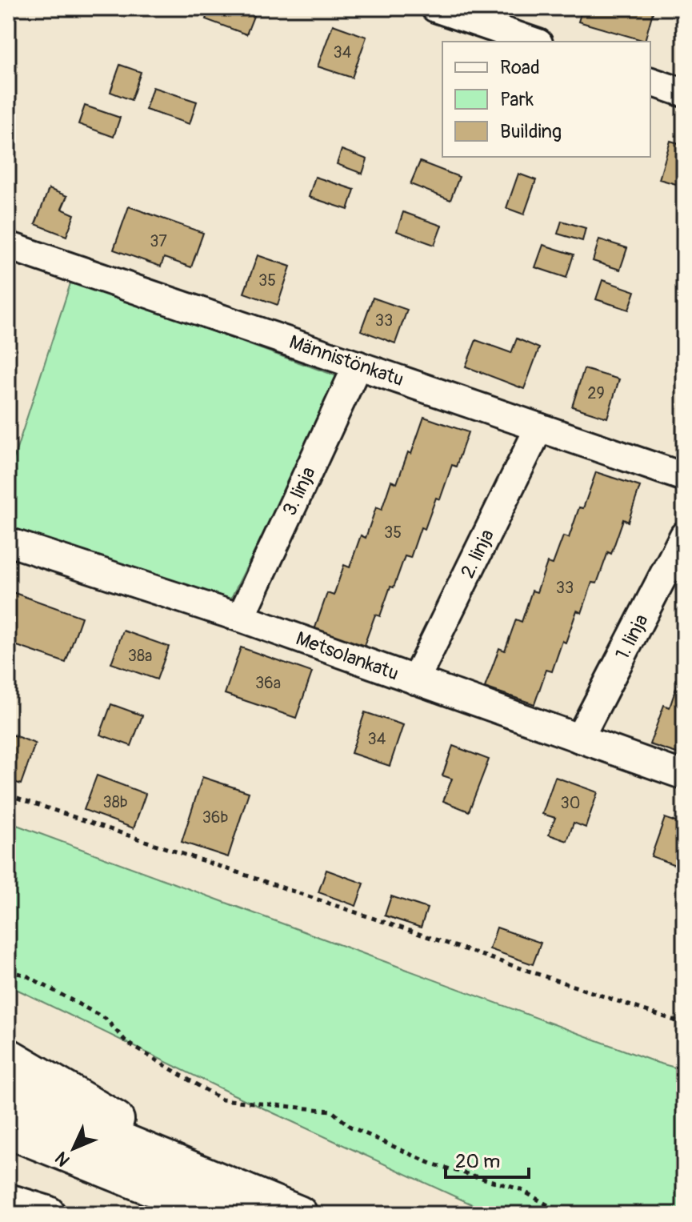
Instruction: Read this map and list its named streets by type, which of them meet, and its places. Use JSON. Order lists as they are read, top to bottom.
{
  "streets": {
    "street": [
      "Männistönkatu",
      "3. linja",
      "2. linja",
      "1. linja",
      "Metsolankatu"
    ]
  },
  "crossings": [
    ["Männistönkatu", "3. linja"],
    ["Männistönkatu", "2. linja"],
    ["3. linja", "Metsolankatu"],
    ["2. linja", "Metsolankatu"],
    ["1. linja", "Metsolankatu"]
  ],
  "house_numbers": [
    "34",
    "37",
    "35",
    "33",
    "29",
    "35",
    "33",
    "38a",
    "36a",
    "34",
    "38b",
    "30",
    "36b"
  ],
  "legend": ["Road", "Park", "Building"],
  "scale_bar": "20 m",
  "north": "bottom left"
}
